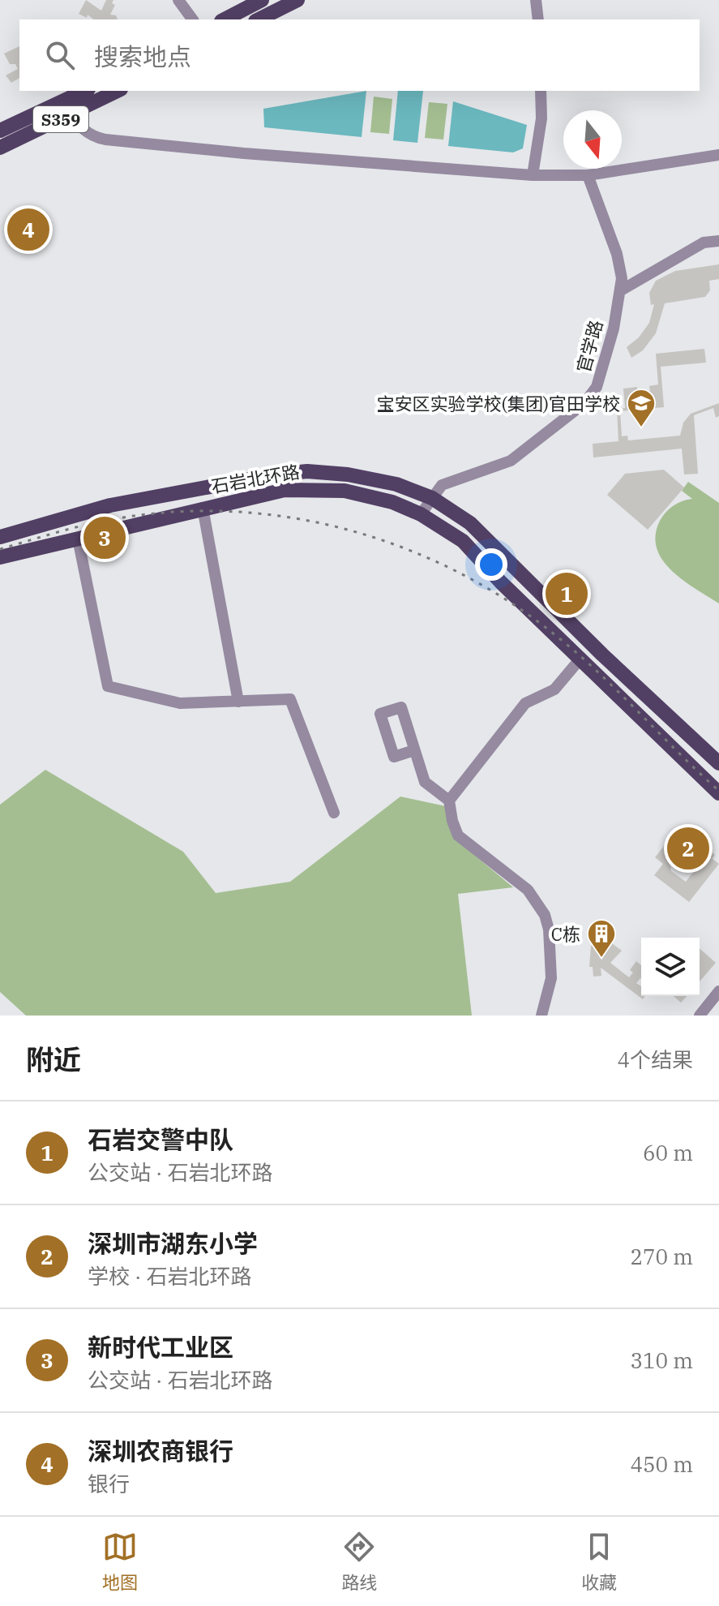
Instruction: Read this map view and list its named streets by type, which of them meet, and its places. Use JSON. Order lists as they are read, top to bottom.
{
  "streets": {
    "main road": ["S359", "石岩北环路"],
    "street": ["官学路"]
  },
  "crossings": [
    ["官学路", "石岩北环路"]
  ],
  "places": {
    "school or university": ["宝安区实验学校(集团)官田学校"],
    "building": ["C栋"]
  },
  "north": "bottom",
  "page": {
    "search": "搜索地点",
    "pins": [
      "4",
      "3",
      "1",
      "2"
    ],
    "heading": ["附近", "4个结果"],
    "list": [
      {
        "mark": "1",
        "name": "石岩交警中队",
        "note": "公交站 · 石岩北环路",
        "value": "60 m"
      },
      {
        "mark": "2",
        "name": "深圳市湖东小学",
        "note": "学校 · 石岩北环路",
        "value": "270 m"
      },
      {
        "mark": "3",
        "name": "新时代工业区",
        "note": "公交站 · 石岩北环路",
        "value": "310 m"
      },
      {
        "mark": "4",
        "name": "深圳农商银行",
        "note": "银行",
        "value": "450 m"
      }
    ],
    "nav": ["地图", "路线", "收藏"]
  }
}
